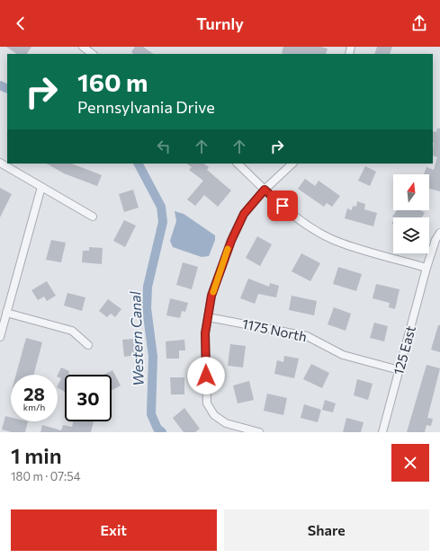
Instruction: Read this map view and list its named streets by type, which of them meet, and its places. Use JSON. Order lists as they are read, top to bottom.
{
  "streets": {
    "street": ["1175 North", "125 East"]
  },
  "crossings": [
    ["1175 North", "125 East"]
  ],
  "water": ["Western Canal"],
  "north": "top",
  "page": {
    "header": "Turnly",
    "turn": ["160 m", "Pennsylvania Drive"],
    "speed": "28 km/h",
    "limit": "30",
    "heading": ["1 min", "180 m · 07:54"],
    "buttons": ["Exit", "Share"]
  }
}
